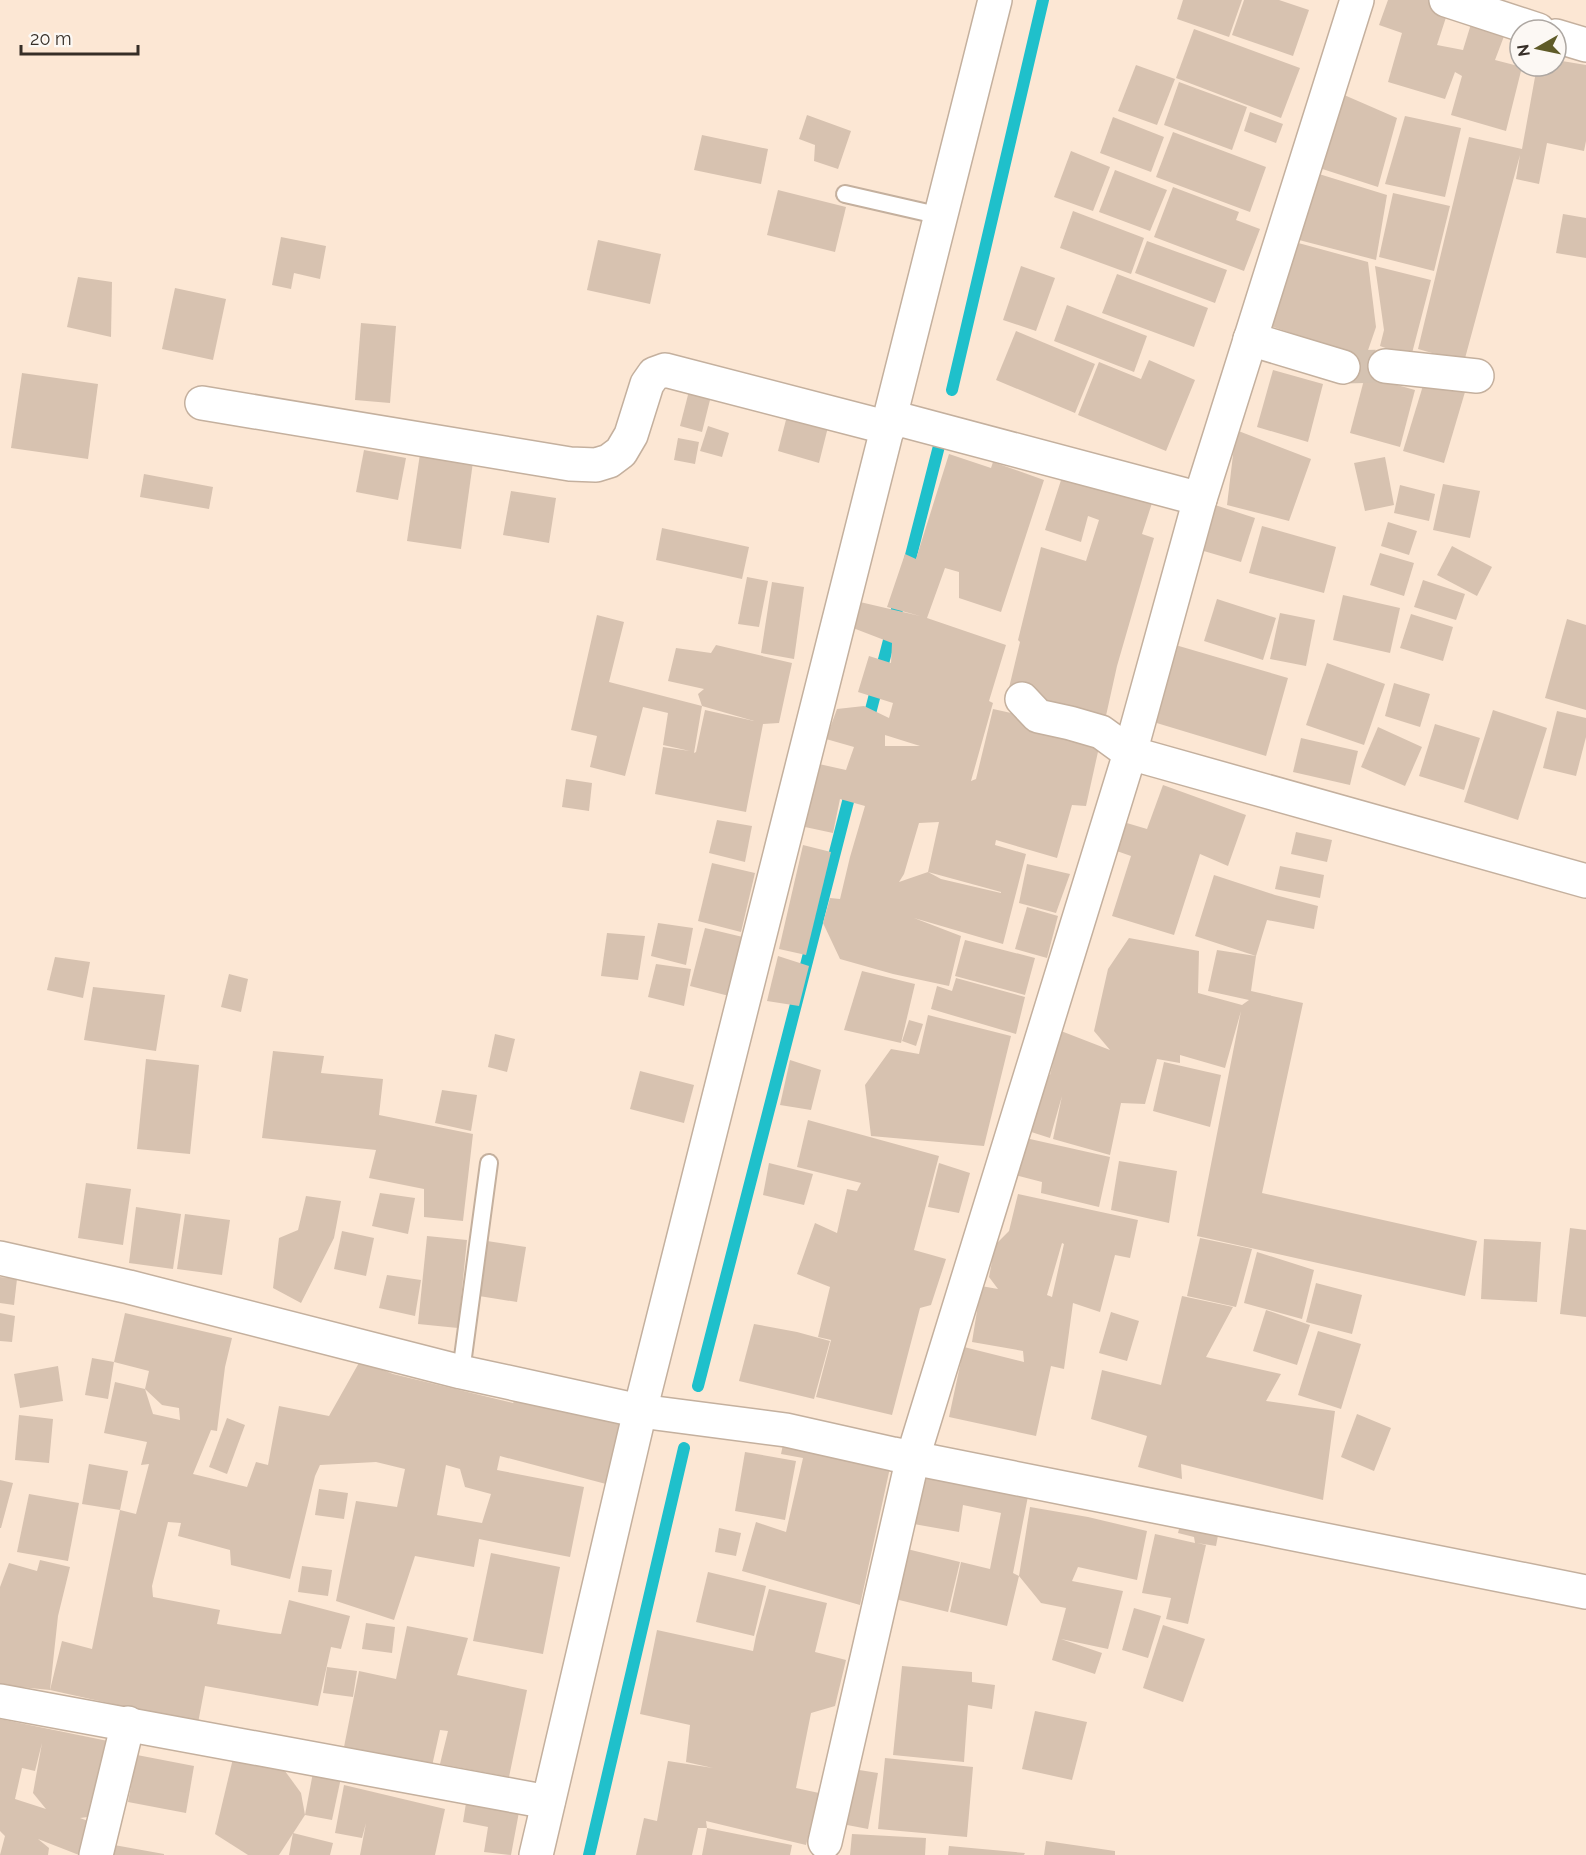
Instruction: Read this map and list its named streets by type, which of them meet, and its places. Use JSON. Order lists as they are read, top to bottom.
{
  "scale_bar": "20 m",
  "north": "left"
}
